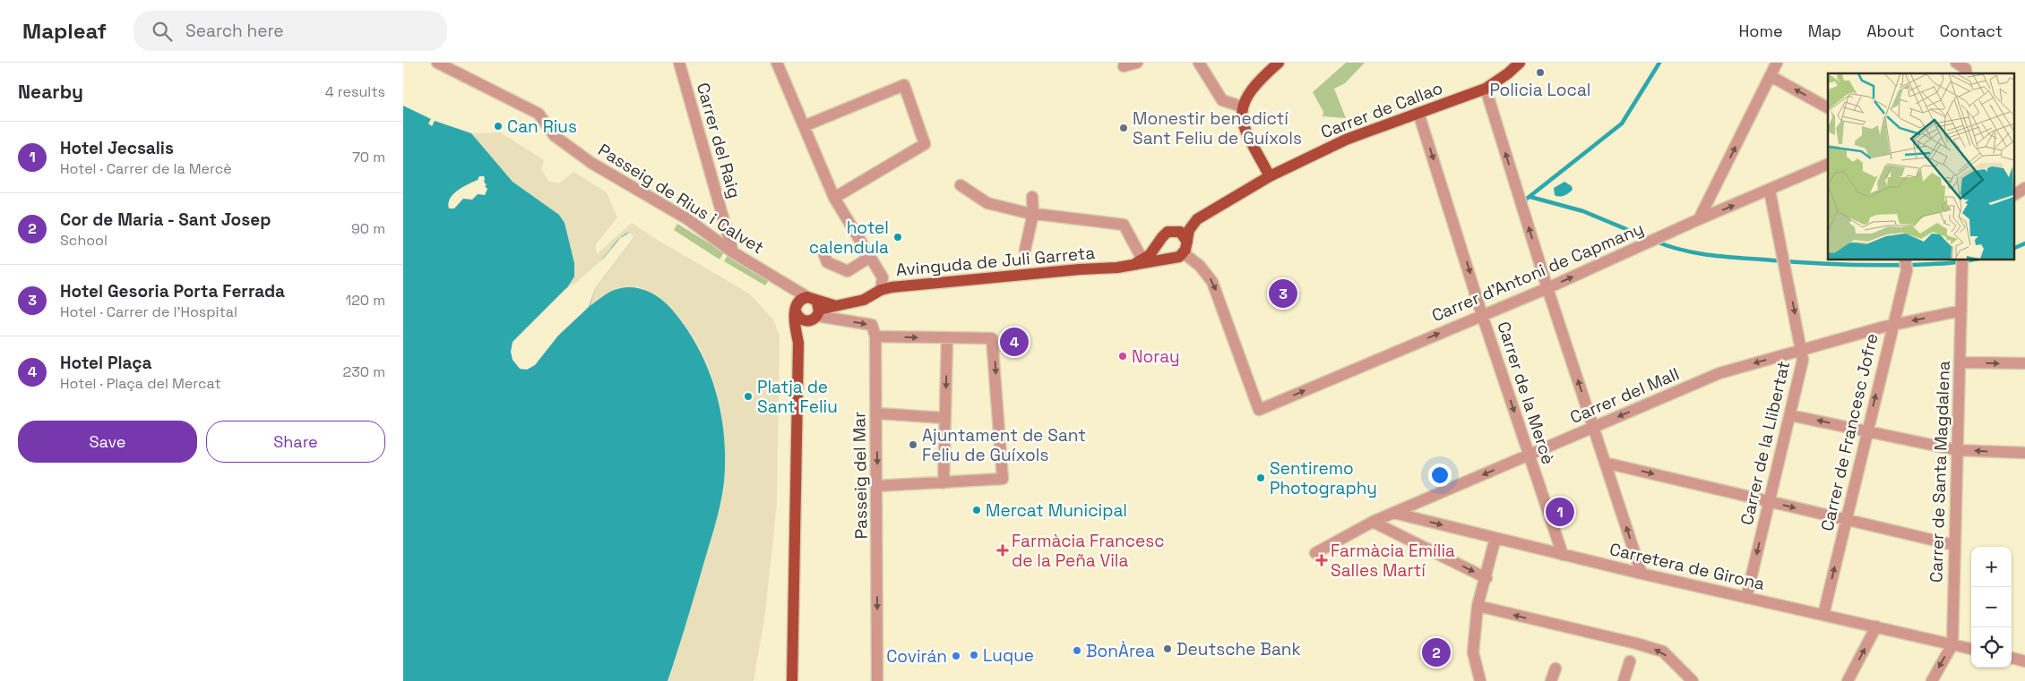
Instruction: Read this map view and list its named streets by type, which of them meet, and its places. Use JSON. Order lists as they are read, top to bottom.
{
  "streets": {
    "main road": ["Carrer de Callao", "Avinguda de Juli Garreta"],
    "street": [
      "Carrer del Raig",
      "Passeig de Rius i Calvet",
      "Carrer d'Antoni de Capmany",
      "Carrer de la Mercè",
      "Carrer del Mall",
      "Carrer de Francesc Jofre",
      "Carrer de la Llibertat",
      "Carrer de Santa Magdalena",
      "Passeig del Mar",
      "Carretera de Girona"
    ]
  },
  "crossings": [
    ["Carrer de Callao", "Avinguda de Juli Garreta"],
    ["Carrer de Callao", "Carrer d'Antoni de Capmany"],
    ["Carrer de Callao", "Carrer de la Mercè"],
    ["Carrer del Raig", "Passeig de Rius i Calvet"],
    ["Passeig de Rius i Calvet", "Avinguda de Juli Garreta"],
    ["Avinguda de Juli Garreta", "Carrer d'Antoni de Capmany"],
    ["Carrer d'Antoni de Capmany", "Carrer de la Mercè"],
    ["Carrer d'Antoni de Capmany", "Carrer de la Llibertat"],
    ["Carrer de la Mercè", "Carrer del Mall"],
    ["Carrer de la Mercè", "Carretera de Girona"],
    ["Carrer del Mall", "Carrer de Francesc Jofre"],
    ["Carrer del Mall", "Carrer de la Llibertat"],
    ["Carrer del Mall", "Carrer de Santa Magdalena"],
    ["Carrer del Mall", "Carretera de Girona"],
    ["Carrer de Francesc Jofre", "Carretera de Girona"],
    ["Carrer de la Llibertat", "Carretera de Girona"],
    ["Carrer de Santa Magdalena", "Carretera de Girona"]
  ],
  "one_way": [
    "Carrer del Mall",
    "Carrer de Francesc Jofre",
    "Carrer de la Llibertat",
    "Passeig del Mar"
  ],
  "places": {
    "other": [
      "Policia Local",
      "Can Rius",
      "Monestir benedictí Sant Feliu de Guíxols",
      "hotel calendula",
      "Noray",
      "Platja de Sant Feliu",
      "Ajuntament de Sant Feliu de Guíxols",
      "Sentiremo Photography",
      "Mercat Municipal",
      "Deutsche Bank",
      "BonÀrea",
      "Luque",
      "Covirán"
    ],
    "health": ["Farmàcia Francesc de la Peña Vila", "Farmàcia Emília Salles Martí"]
  },
  "page": {
    "header": "Mapleaf",
    "search": "Search here",
    "nav": [
      "Home",
      "Map",
      "About",
      "Contact"
    ],
    "heading": ["Nearby", "4 results"],
    "list": [
      {
        "mark": "1",
        "name": "Hotel Jecsalis",
        "note": "Hotel · Carrer de la Mercè",
        "value": "70 m"
      },
      {
        "mark": "2",
        "name": "Cor de Maria - Sant Josep",
        "note": "School",
        "value": "90 m"
      },
      {
        "mark": "3",
        "name": "Hotel Gesoria Porta Ferrada",
        "note": "Hotel · Carrer de l'Hospital",
        "value": "120 m"
      },
      {
        "mark": "4",
        "name": "Hotel Plaça",
        "note": "Hotel · Plaça del Mercat",
        "value": "230 m"
      }
    ],
    "pins": [
      "3",
      "4",
      "1",
      "2"
    ],
    "buttons": ["Save", "Share"],
    "map_buttons": ["+", "−"]
  }
}
